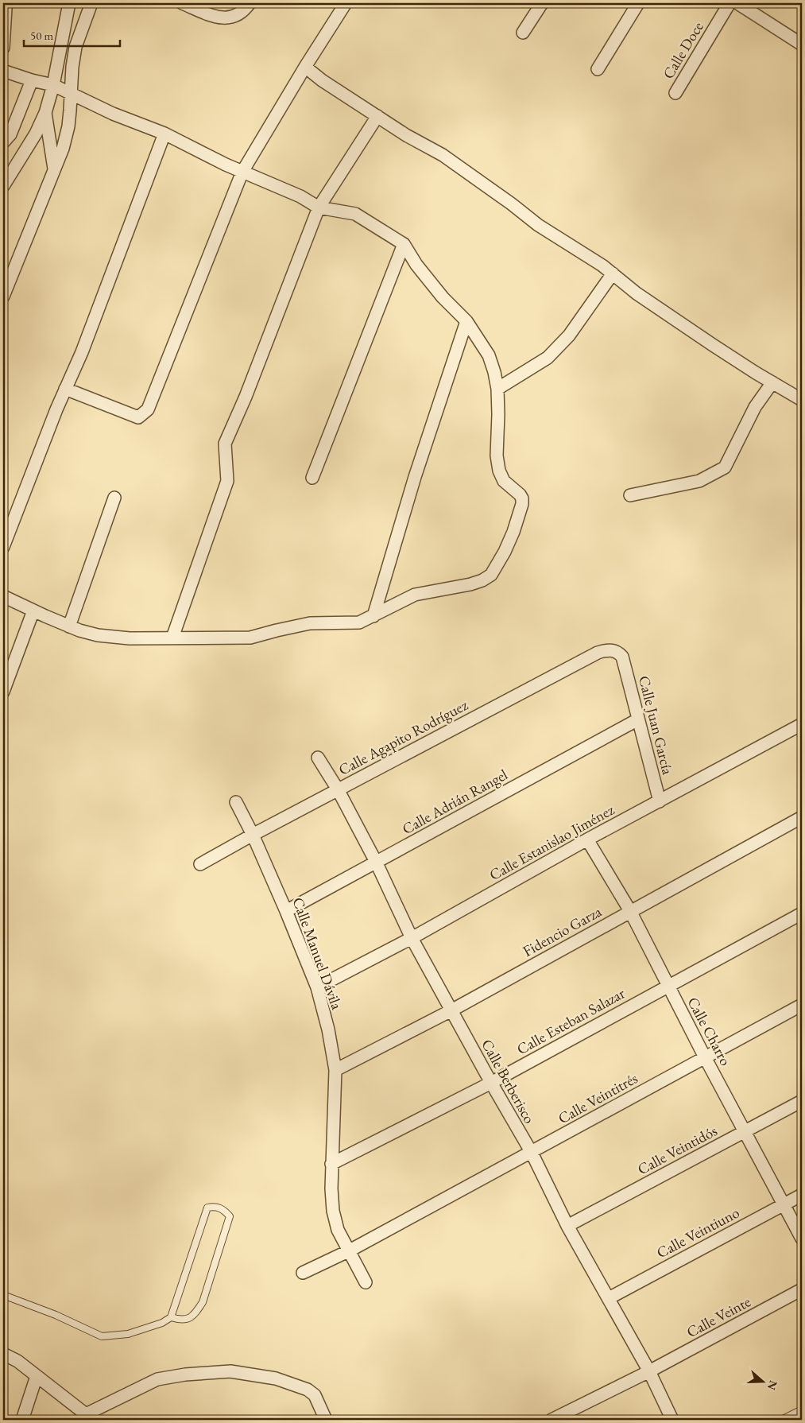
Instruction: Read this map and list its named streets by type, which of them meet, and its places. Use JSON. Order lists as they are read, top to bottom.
{
  "streets": {
    "street": [
      "Calle Doce",
      "Calle Juan García",
      "Calle Agapito Rodríguez",
      "Calle Adrián Rangel",
      "Calle Estanislao Jiménez",
      "Fidencio Garza",
      "Calle Manuel Dávila",
      "Calle Esteban Salazar",
      "Calle Charro",
      "Calle Berberisco",
      "Calle Veintitrés",
      "Calle Veintidós",
      "Calle Veintiuno",
      "Calle Veinte"
    ]
  },
  "crossings": [
    ["Calle Juan García", "Calle Agapito Rodríguez"],
    ["Calle Juan García", "Calle Adrián Rangel"],
    ["Calle Juan García", "Calle Estanislao Jiménez"],
    ["Calle Agapito Rodríguez", "Calle Manuel Dávila"],
    ["Calle Agapito Rodríguez", "Calle Berberisco"],
    ["Calle Adrián Rangel", "Calle Manuel Dávila"],
    ["Calle Adrián Rangel", "Calle Berberisco"],
    ["Calle Estanislao Jiménez", "Calle Manuel Dávila"],
    ["Calle Estanislao Jiménez", "Calle Charro"],
    ["Calle Estanislao Jiménez", "Calle Berberisco"],
    ["Fidencio Garza", "Calle Manuel Dávila"],
    ["Fidencio Garza", "Calle Charro"],
    ["Fidencio Garza", "Calle Berberisco"],
    ["Calle Manuel Dávila", "Calle Esteban Salazar"],
    ["Calle Manuel Dávila", "Calle Veintitrés"],
    ["Calle Esteban Salazar", "Calle Charro"],
    ["Calle Esteban Salazar", "Calle Berberisco"],
    ["Calle Charro", "Calle Veintitrés"],
    ["Calle Charro", "Calle Veintidós"],
    ["Calle Charro", "Calle Veintiuno"],
    ["Calle Berberisco", "Calle Veintitrés"],
    ["Calle Berberisco", "Calle Veintidós"],
    ["Calle Berberisco", "Calle Veintiuno"],
    ["Calle Berberisco", "Calle Veinte"]
  ],
  "scale_bar": "50 m",
  "north": "right"
}
